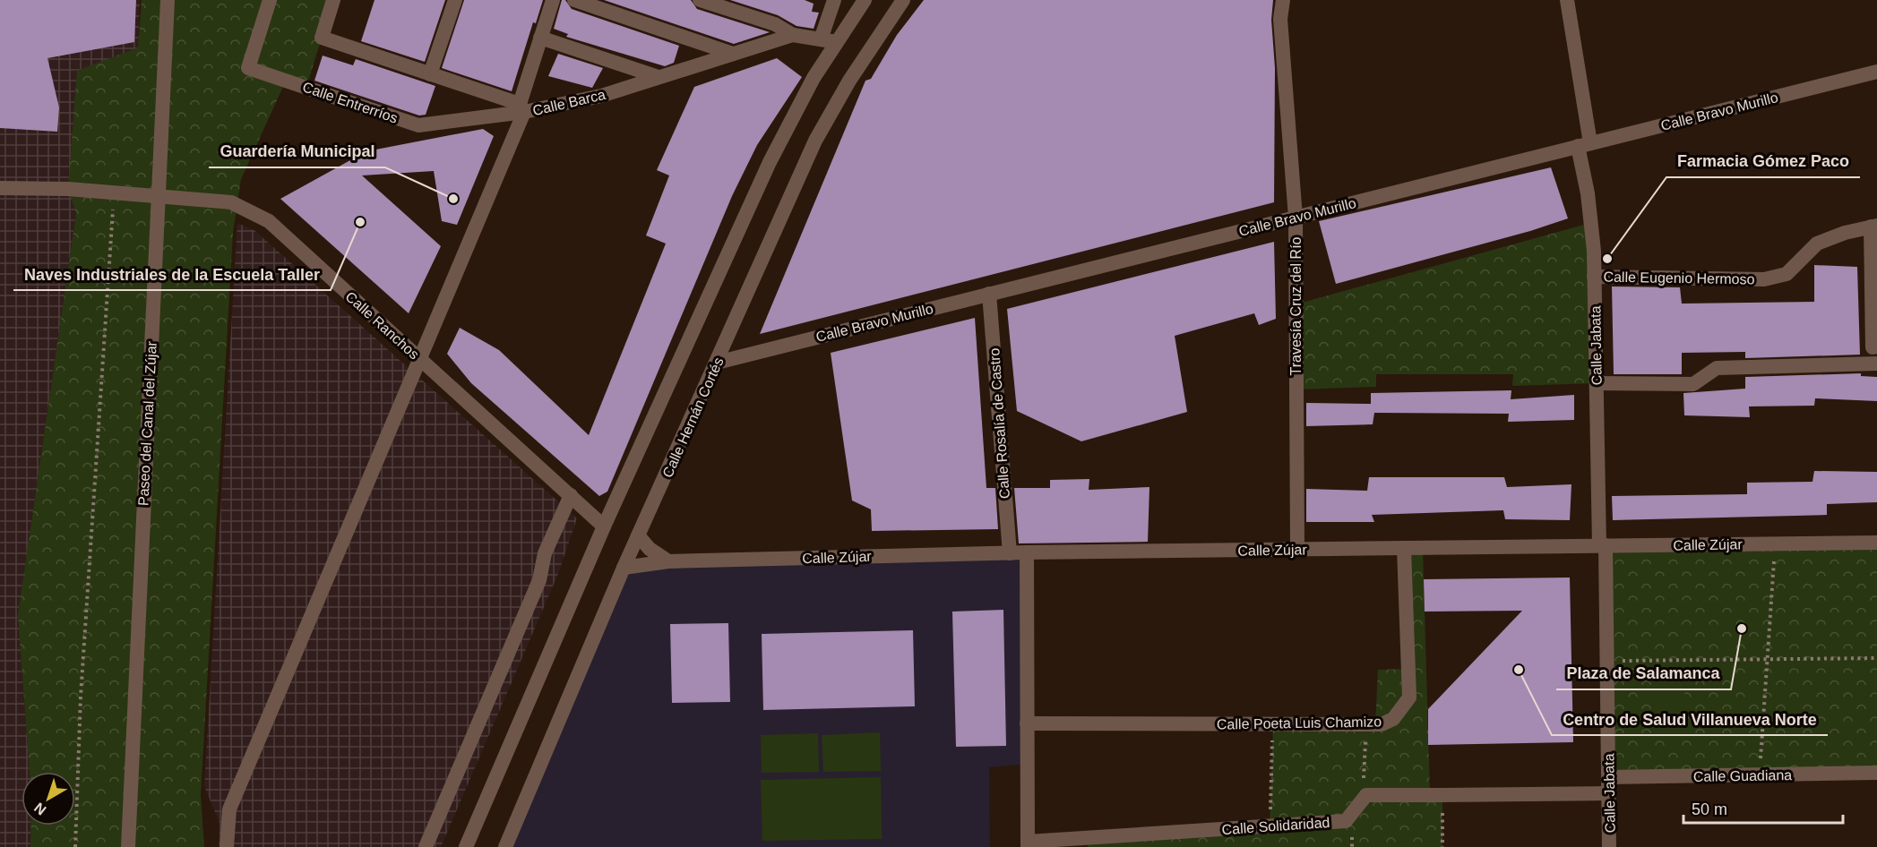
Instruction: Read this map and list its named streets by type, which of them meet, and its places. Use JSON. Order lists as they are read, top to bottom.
{
  "streets": {
    "street": [
      "Calle Entrerríos",
      "Calle Barca",
      "Calle Bravo Murillo",
      "Calle Eugenio Hermoso",
      "Travesía Cruz del Río",
      "Calle Ranchos",
      "Calle Jabata",
      "Calle Hernán Cortés",
      "Paseo del Canal del Zújar",
      "Calle Rosalía de Castro",
      "Calle Zújar",
      "Calle Poeta Luis Chamizo",
      "Calle Guadiana",
      "Calle Solidaridad"
    ]
  },
  "crossings": [
    ["Calle Entrerríos", "Calle Barca"],
    ["Calle Bravo Murillo", "Travesía Cruz del Río"],
    ["Calle Bravo Murillo", "Calle Jabata"],
    ["Calle Bravo Murillo", "Calle Hernán Cortés"],
    ["Calle Bravo Murillo", "Calle Rosalía de Castro"],
    ["Calle Eugenio Hermoso", "Calle Jabata"],
    ["Travesía Cruz del Río", "Calle Zújar"],
    ["Calle Ranchos", "Paseo del Canal del Zújar"],
    ["Calle Jabata", "Calle Zújar"],
    ["Calle Jabata", "Calle Guadiana"],
    ["Calle Hernán Cortés", "Calle Zújar"],
    ["Calle Rosalía de Castro", "Calle Zújar"],
    ["Calle Zújar", "Calle Poeta Luis Chamizo"]
  ],
  "places": [
    "Guardería Municipal",
    "Naves Industriales de la Escuela Taller",
    "Farmacia Gómez Paco",
    "Plaza de Salamanca",
    "Centro de Salud Villanueva Norte"
  ],
  "scale_bar": "50 m",
  "north": "bottom left"
}
